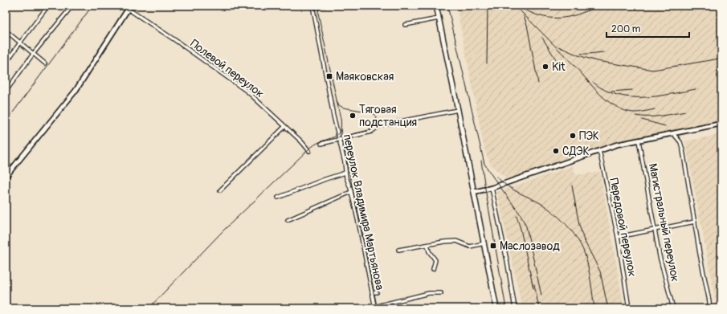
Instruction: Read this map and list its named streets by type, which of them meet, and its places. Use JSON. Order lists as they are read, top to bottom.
{
  "streets": {
    "street": [
      "Полевой переулок",
      "переулок Владимира Мартьянова",
      "Магистральный переулок",
      "Передовой переулок"
    ]
  },
  "places": {
    "other": [
      "Kit",
      "Тяговая подстанция",
      "ПЭК",
      "СДЭК"
    ],
    "transit": ["Маяковская", "Маслозавод"]
  },
  "scale_bar": "200 m"
}
